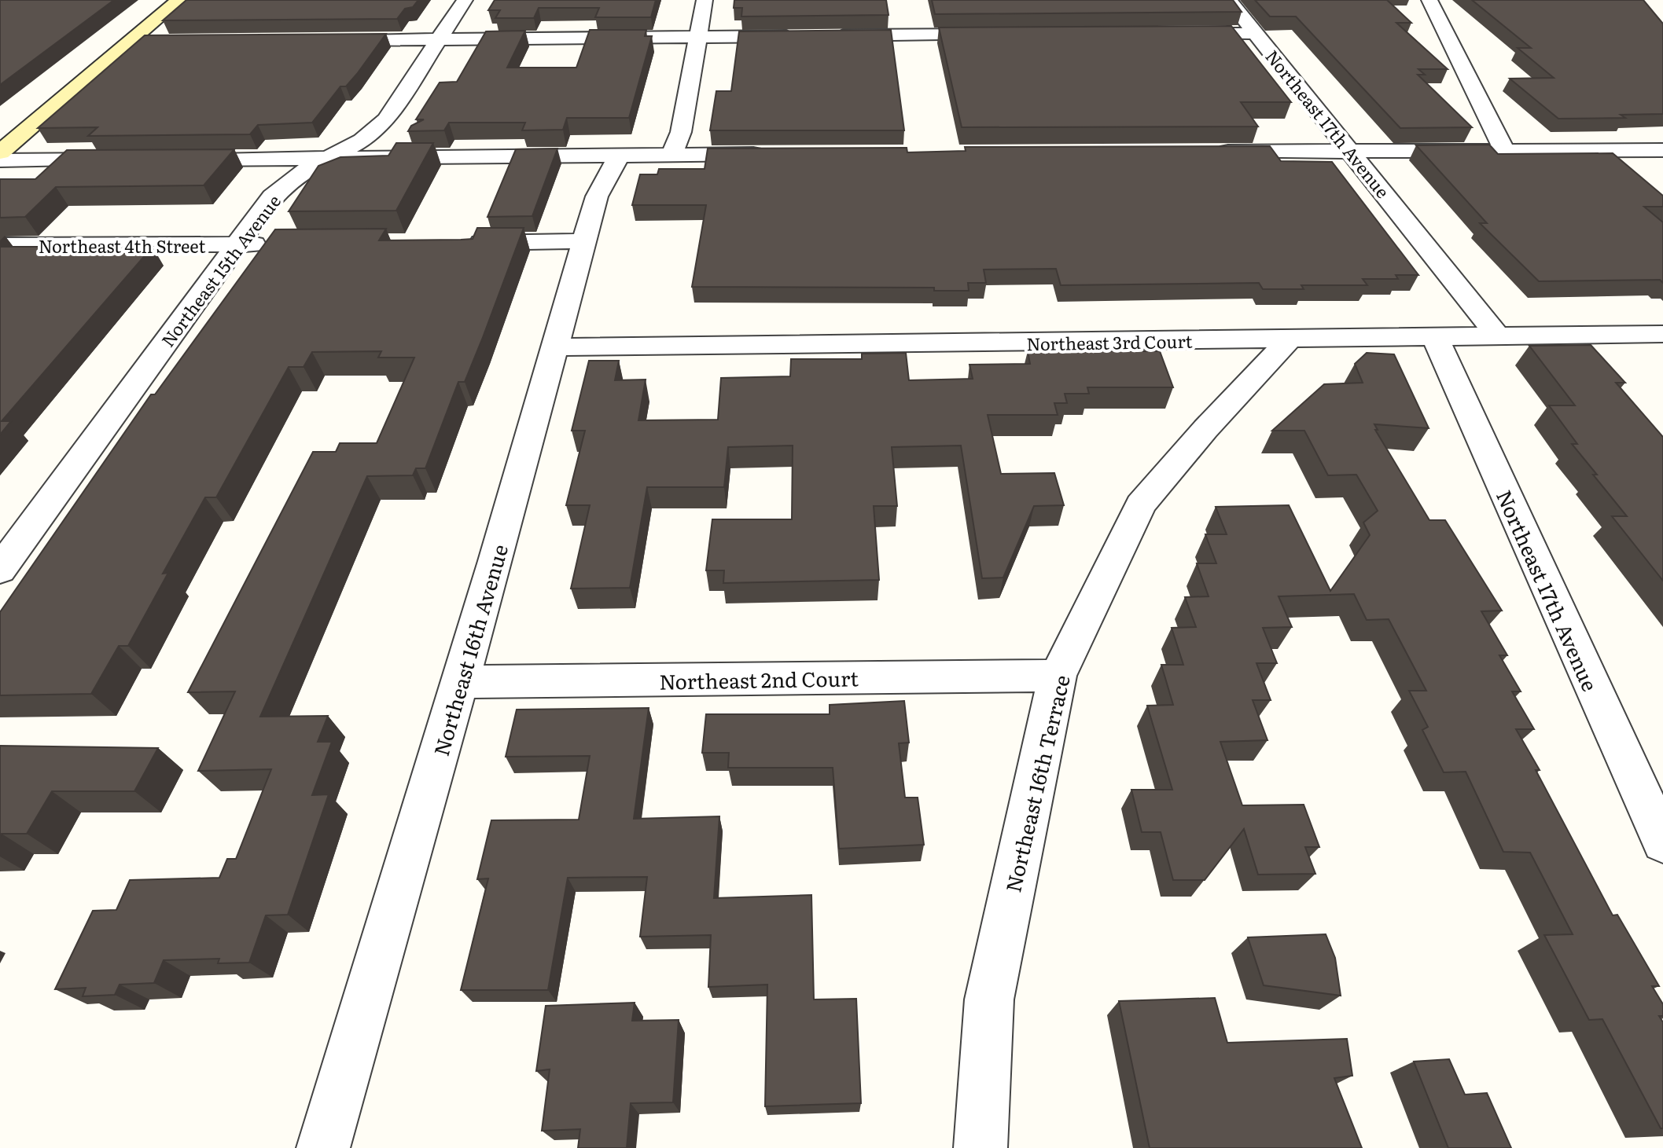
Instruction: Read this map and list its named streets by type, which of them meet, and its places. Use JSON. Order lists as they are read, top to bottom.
{
  "streets": {
    "street": [
      "Northeast 17th Avenue",
      "Northeast 4th Street",
      "Northeast 15th Avenue",
      "Northeast 3rd Court",
      "Northeast 16th Avenue",
      "Northeast 2nd Court",
      "Northeast 16th Terrace"
    ]
  },
  "crossings": [
    ["Northeast 17th Avenue", "Northeast 3rd Court"],
    ["Northeast 4th Street", "Northeast 15th Avenue"],
    ["Northeast 3rd Court", "Northeast 16th Avenue"],
    ["Northeast 3rd Court", "Northeast 16th Terrace"],
    ["Northeast 16th Avenue", "Northeast 2nd Court"],
    ["Northeast 2nd Court", "Northeast 16th Terrace"]
  ]
}
